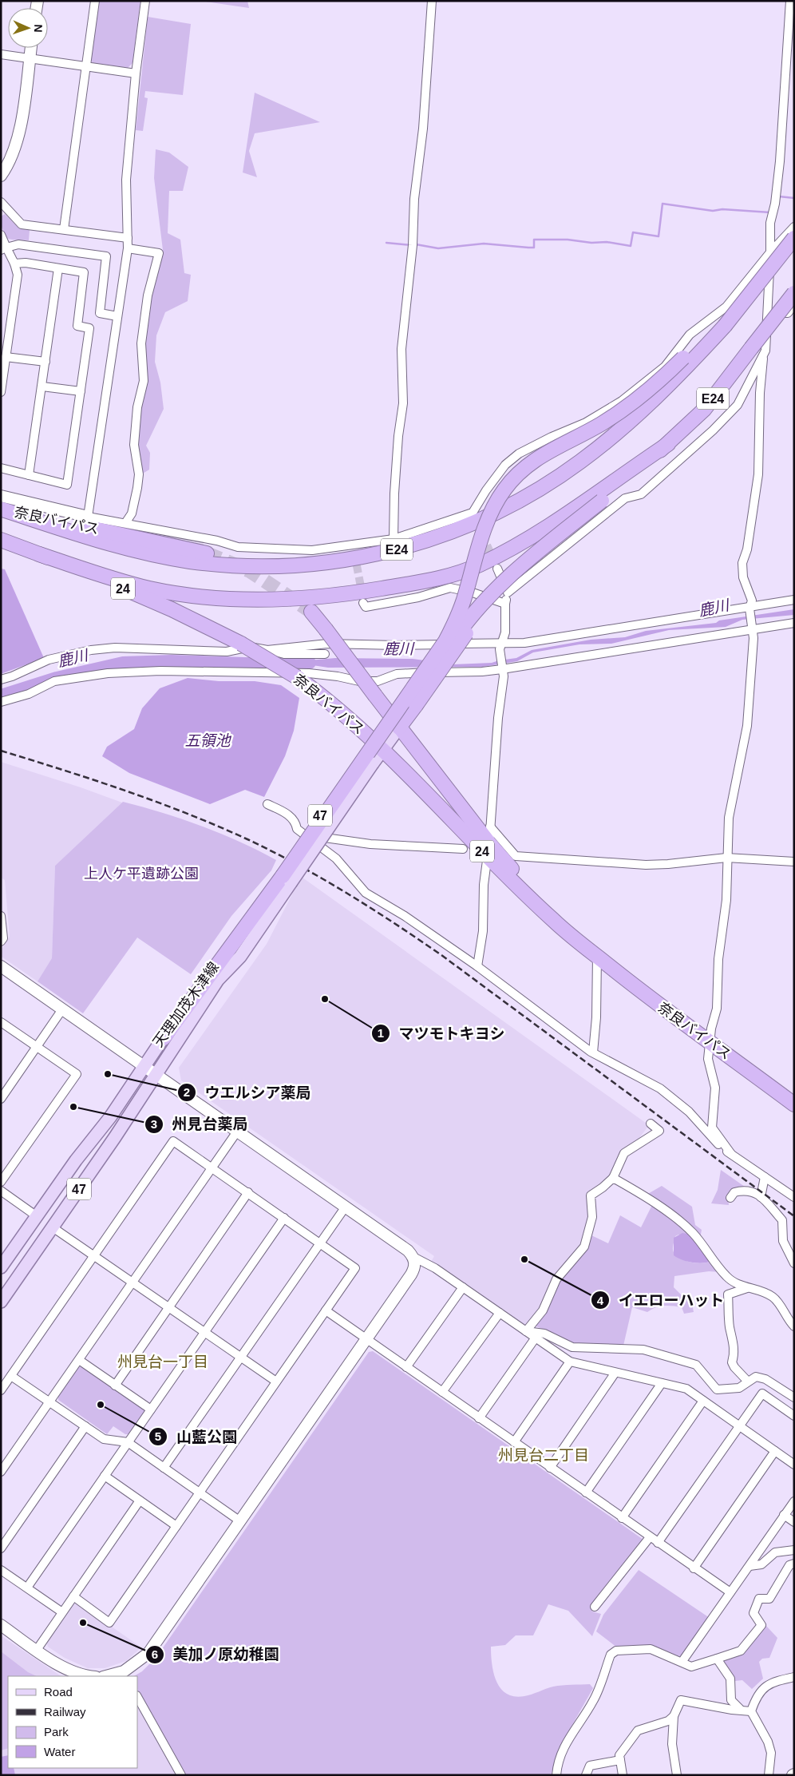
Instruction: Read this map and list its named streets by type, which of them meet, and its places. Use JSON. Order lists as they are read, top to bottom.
{
  "streets": {
    "highway": ["E24", "奈良バイパス", "24"],
    "main road": ["47", "天理加茂木津線"]
  },
  "crossings": [
    ["E24", "奈良バイパス"],
    ["奈良バイパス", "47"]
  ],
  "districts": ["州見台一丁目", "州見台二丁目"],
  "water": ["鹿川", "五領池"],
  "parks": ["上人ケ平遺跡公園"],
  "places": [
    "マツモトキヨシ",
    "ウエルシア薬局",
    "州見台薬局",
    "イエローハット",
    "山藍公園",
    "美加ノ原幼稚園"
  ],
  "legend": [
    "Road",
    "Railway",
    "Park",
    "Water"
  ],
  "north": "right"
}
